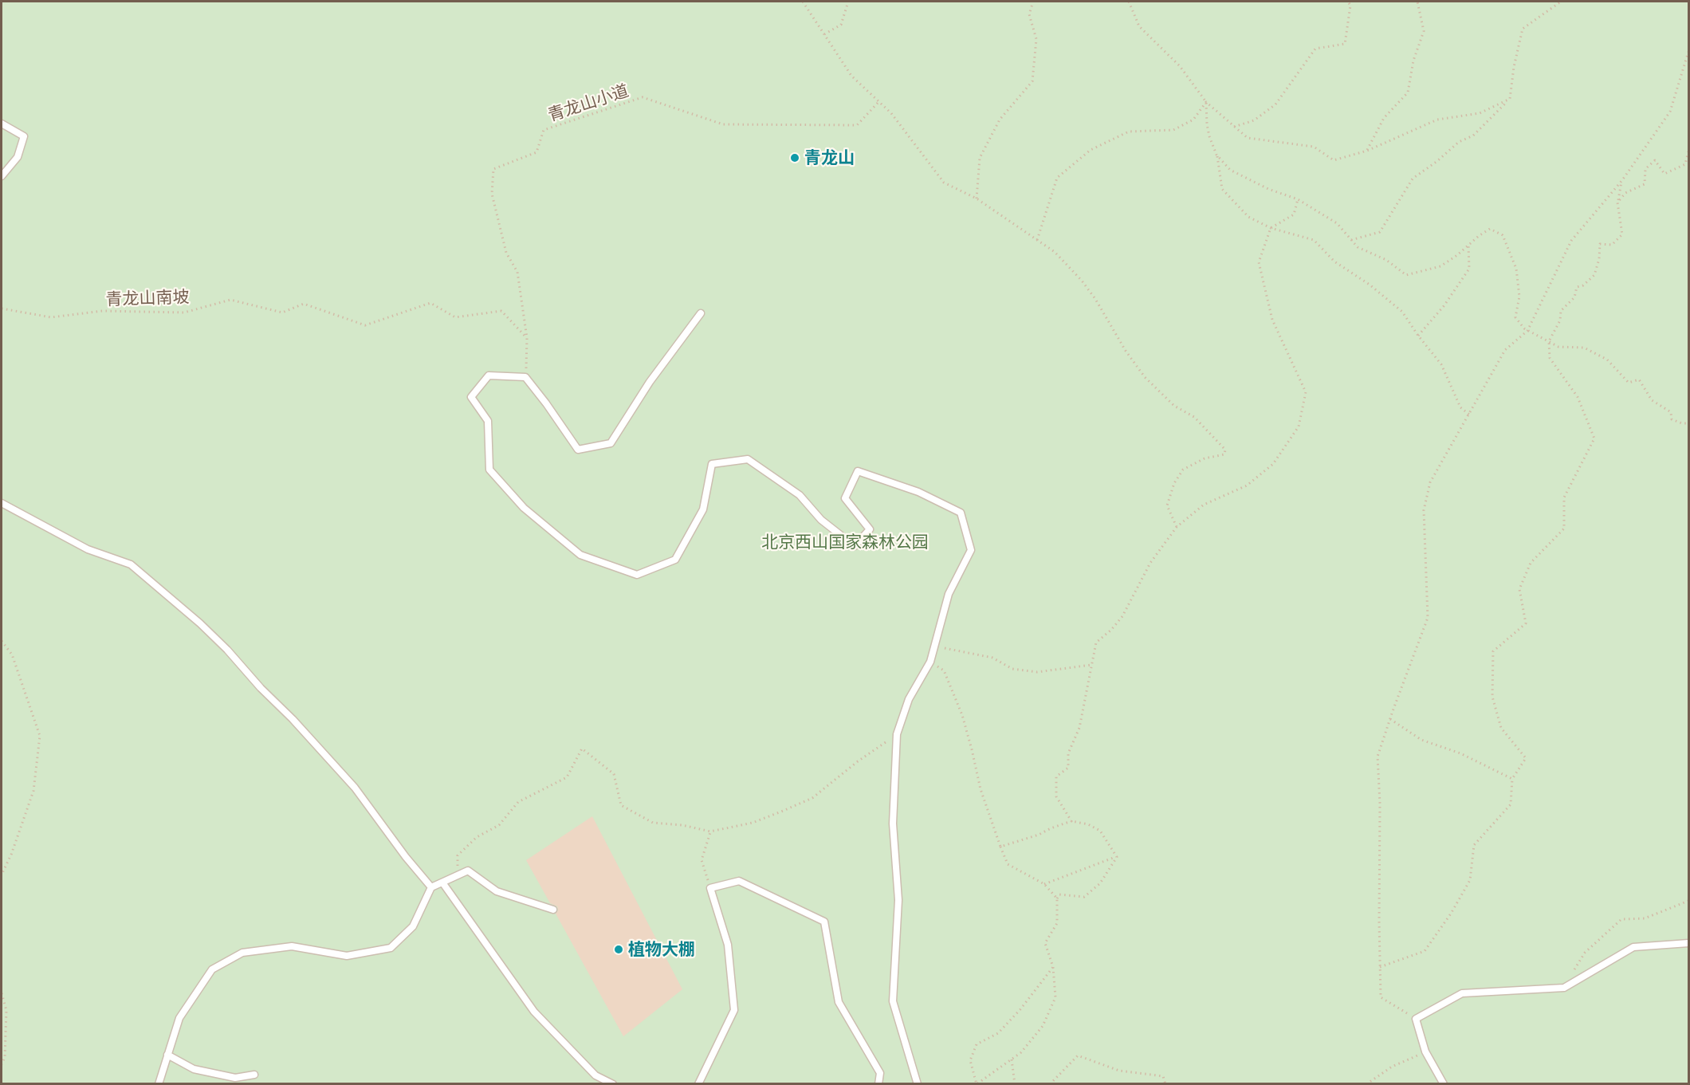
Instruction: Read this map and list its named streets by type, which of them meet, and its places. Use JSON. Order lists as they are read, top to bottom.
{
  "streets": {
    "path": ["青龙山小道", "青龙山南坡"]
  },
  "crossings": [
    ["青龙山小道", "青龙山南坡"]
  ],
  "parks": ["北京西山国家森林公园"],
  "places": ["青龙山", "植物大棚"]
}
